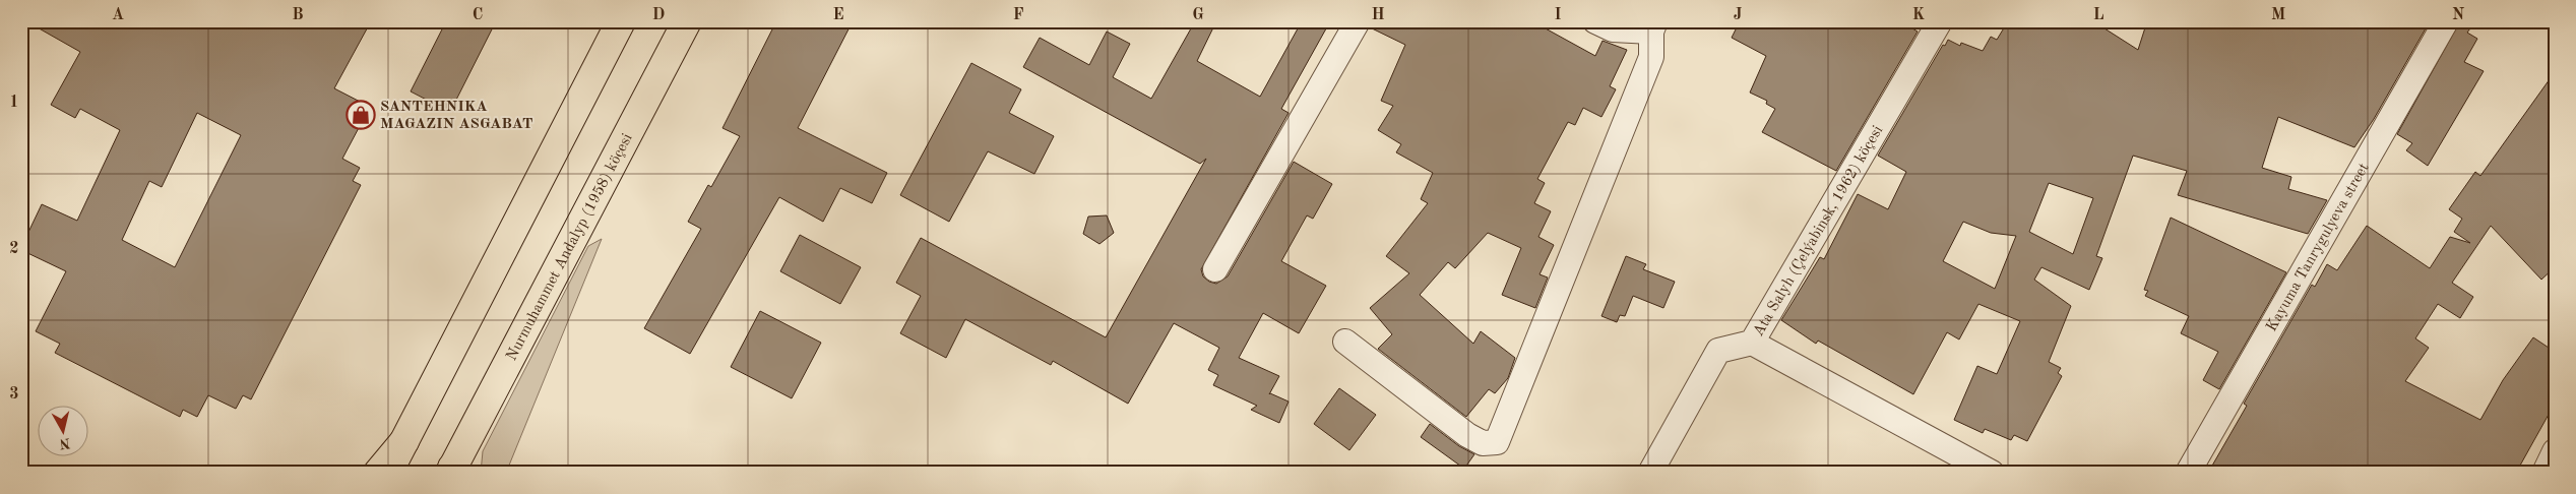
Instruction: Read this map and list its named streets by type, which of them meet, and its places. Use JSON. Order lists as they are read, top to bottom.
{
  "streets": {
    "main road": ["Nurmuhammet Andalyp (1958) köçesi"],
    "street": ["Ata Salyh (Çelýabinsk, 1962) köçesi", "Kayuma Tanrygulyeva street"]
  },
  "places": {
    "shop": ["SANTEHNIKA MAGAZIN ASGABAT"]
  },
  "north": "bottom",
  "grid": {
    "columns": [
      "A",
      "B",
      "C",
      "D",
      "E",
      "F",
      "G",
      "H",
      "I",
      "J",
      "K",
      "L",
      "M",
      "N"
    ],
    "rows": ["1", "2", "3"]
  }
}
